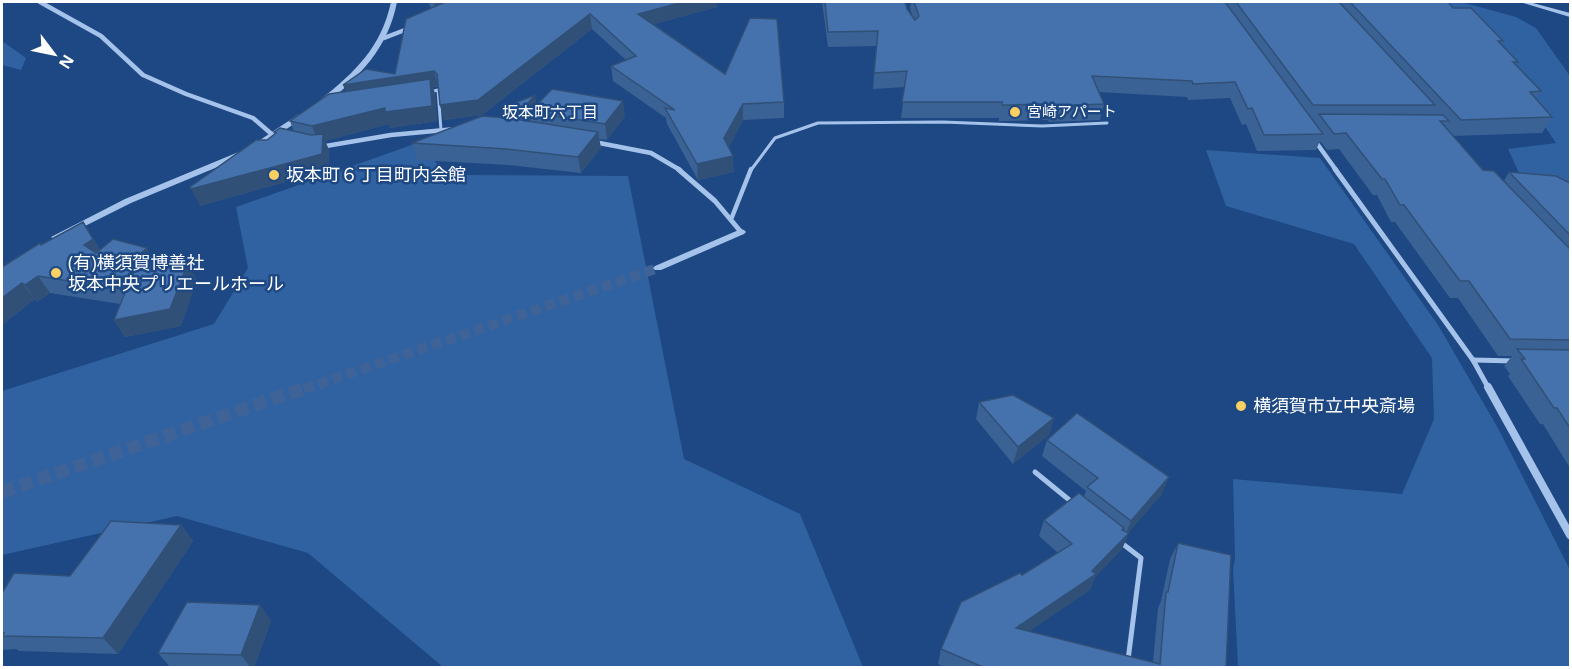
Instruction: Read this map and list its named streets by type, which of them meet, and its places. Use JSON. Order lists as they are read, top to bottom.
{
  "districts": ["坂本町六丁目"],
  "places": [
    "宮崎アパート",
    "坂本町６丁目町内会館",
    "(有)横須賀博善社 坂本中央プリエールホール",
    "横須賀市立中央斎場"
  ],
  "north": "bottom right"
}
